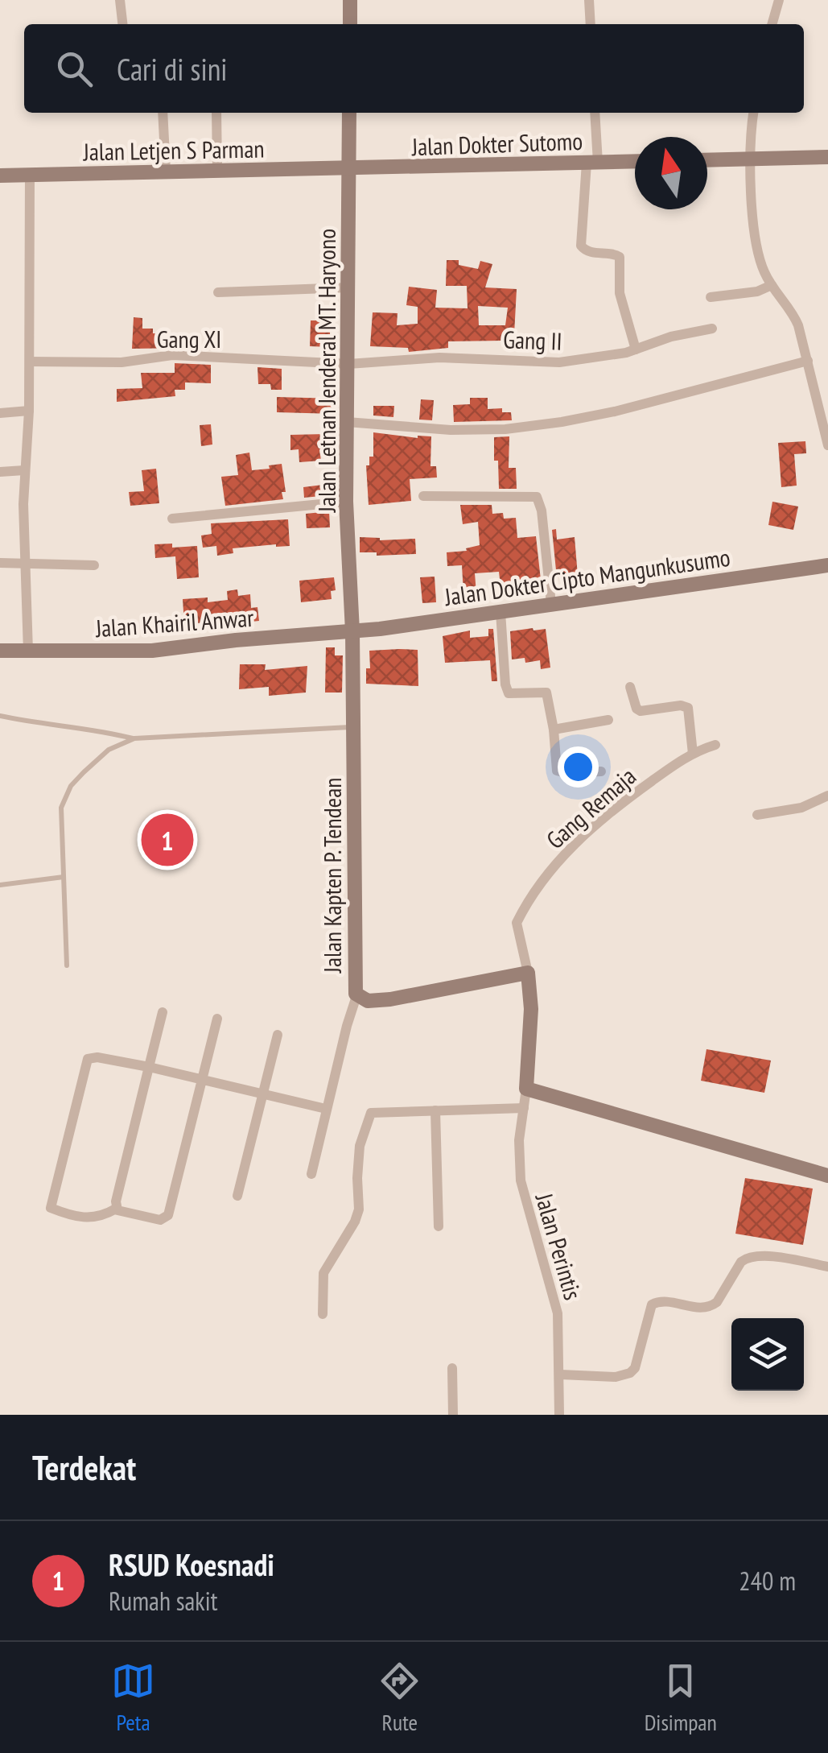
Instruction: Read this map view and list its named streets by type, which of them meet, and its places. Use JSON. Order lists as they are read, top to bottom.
{
  "streets": {
    "street": [
      "Jalan Dokter Sutomo",
      "Jalan Letjen S Parman",
      "Gang XI",
      "Gang II",
      "Jalan Letnan Jenderal MT. Haryono",
      "Jalan Dokter Cipto Mangunkusumo",
      "Jalan Khairil Anwar",
      "Gang Remaja",
      "Jalan Kapten P. Tendean",
      "Jalan Perintis"
    ]
  },
  "crossings": [
    ["Jalan Dokter Sutomo", "Jalan Letjen S Parman"],
    ["Jalan Dokter Sutomo", "Jalan Letnan Jenderal MT. Haryono"],
    ["Jalan Letjen S Parman", "Jalan Letnan Jenderal MT. Haryono"],
    ["Gang XI", "Gang II"],
    ["Gang XI", "Jalan Letnan Jenderal MT. Haryono"],
    ["Gang II", "Jalan Letnan Jenderal MT. Haryono"],
    ["Jalan Letnan Jenderal MT. Haryono", "Jalan Dokter Cipto Mangunkusumo"],
    ["Jalan Letnan Jenderal MT. Haryono", "Jalan Khairil Anwar"],
    ["Jalan Letnan Jenderal MT. Haryono", "Jalan Kapten P. Tendean"],
    ["Jalan Dokter Cipto Mangunkusumo", "Jalan Khairil Anwar"],
    ["Jalan Dokter Cipto Mangunkusumo", "Jalan Kapten P. Tendean"],
    ["Jalan Khairil Anwar", "Jalan Kapten P. Tendean"],
    ["Gang Remaja", "Jalan Kapten P. Tendean"]
  ],
  "north": "top",
  "page": {
    "search": "Cari di sini",
    "pins": "1",
    "heading": "Terdekat",
    "list": [
      {
        "mark": "1",
        "name": "RSUD Koesnadi",
        "note": "Rumah sakit",
        "value": "240 m"
      }
    ],
    "nav": ["Peta", "Rute", "Disimpan"]
  }
}
